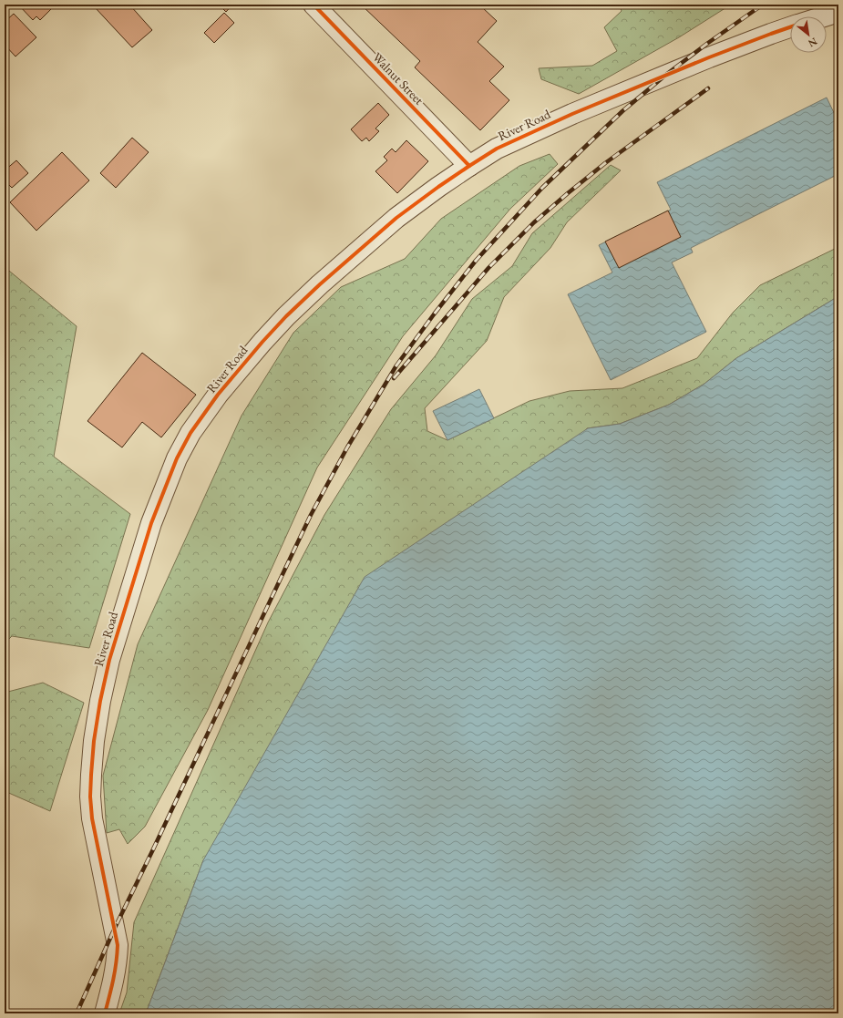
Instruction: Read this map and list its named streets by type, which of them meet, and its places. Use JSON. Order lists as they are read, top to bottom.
{
  "streets": {
    "street": ["Walnut Street", "River Road"]
  },
  "crossings": [
    ["Walnut Street", "River Road"]
  ],
  "north": "bottom right"
}
